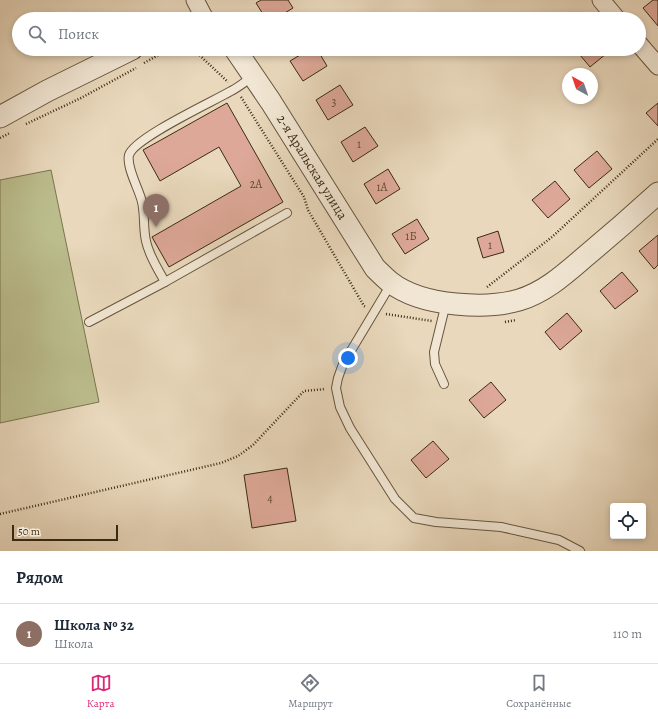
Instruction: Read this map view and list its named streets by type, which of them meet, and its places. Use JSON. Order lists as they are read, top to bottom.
{
  "streets": {
    "street": ["2-я Аральская улица"]
  },
  "house_numbers": [
    "3",
    "1",
    "2А",
    "1А",
    "1Б",
    "1",
    "4"
  ],
  "scale_bar": "50 m",
  "north": "top left",
  "page": {
    "search": "Поиск",
    "pins": "1",
    "scale": "50 m",
    "heading": "Рядом",
    "list": [
      {
        "mark": "1",
        "name": "Школа № 32",
        "note": "Школа",
        "value": "110 m"
      }
    ],
    "nav": ["Карта", "Маршрут", "Сохранённые"]
  }
}
